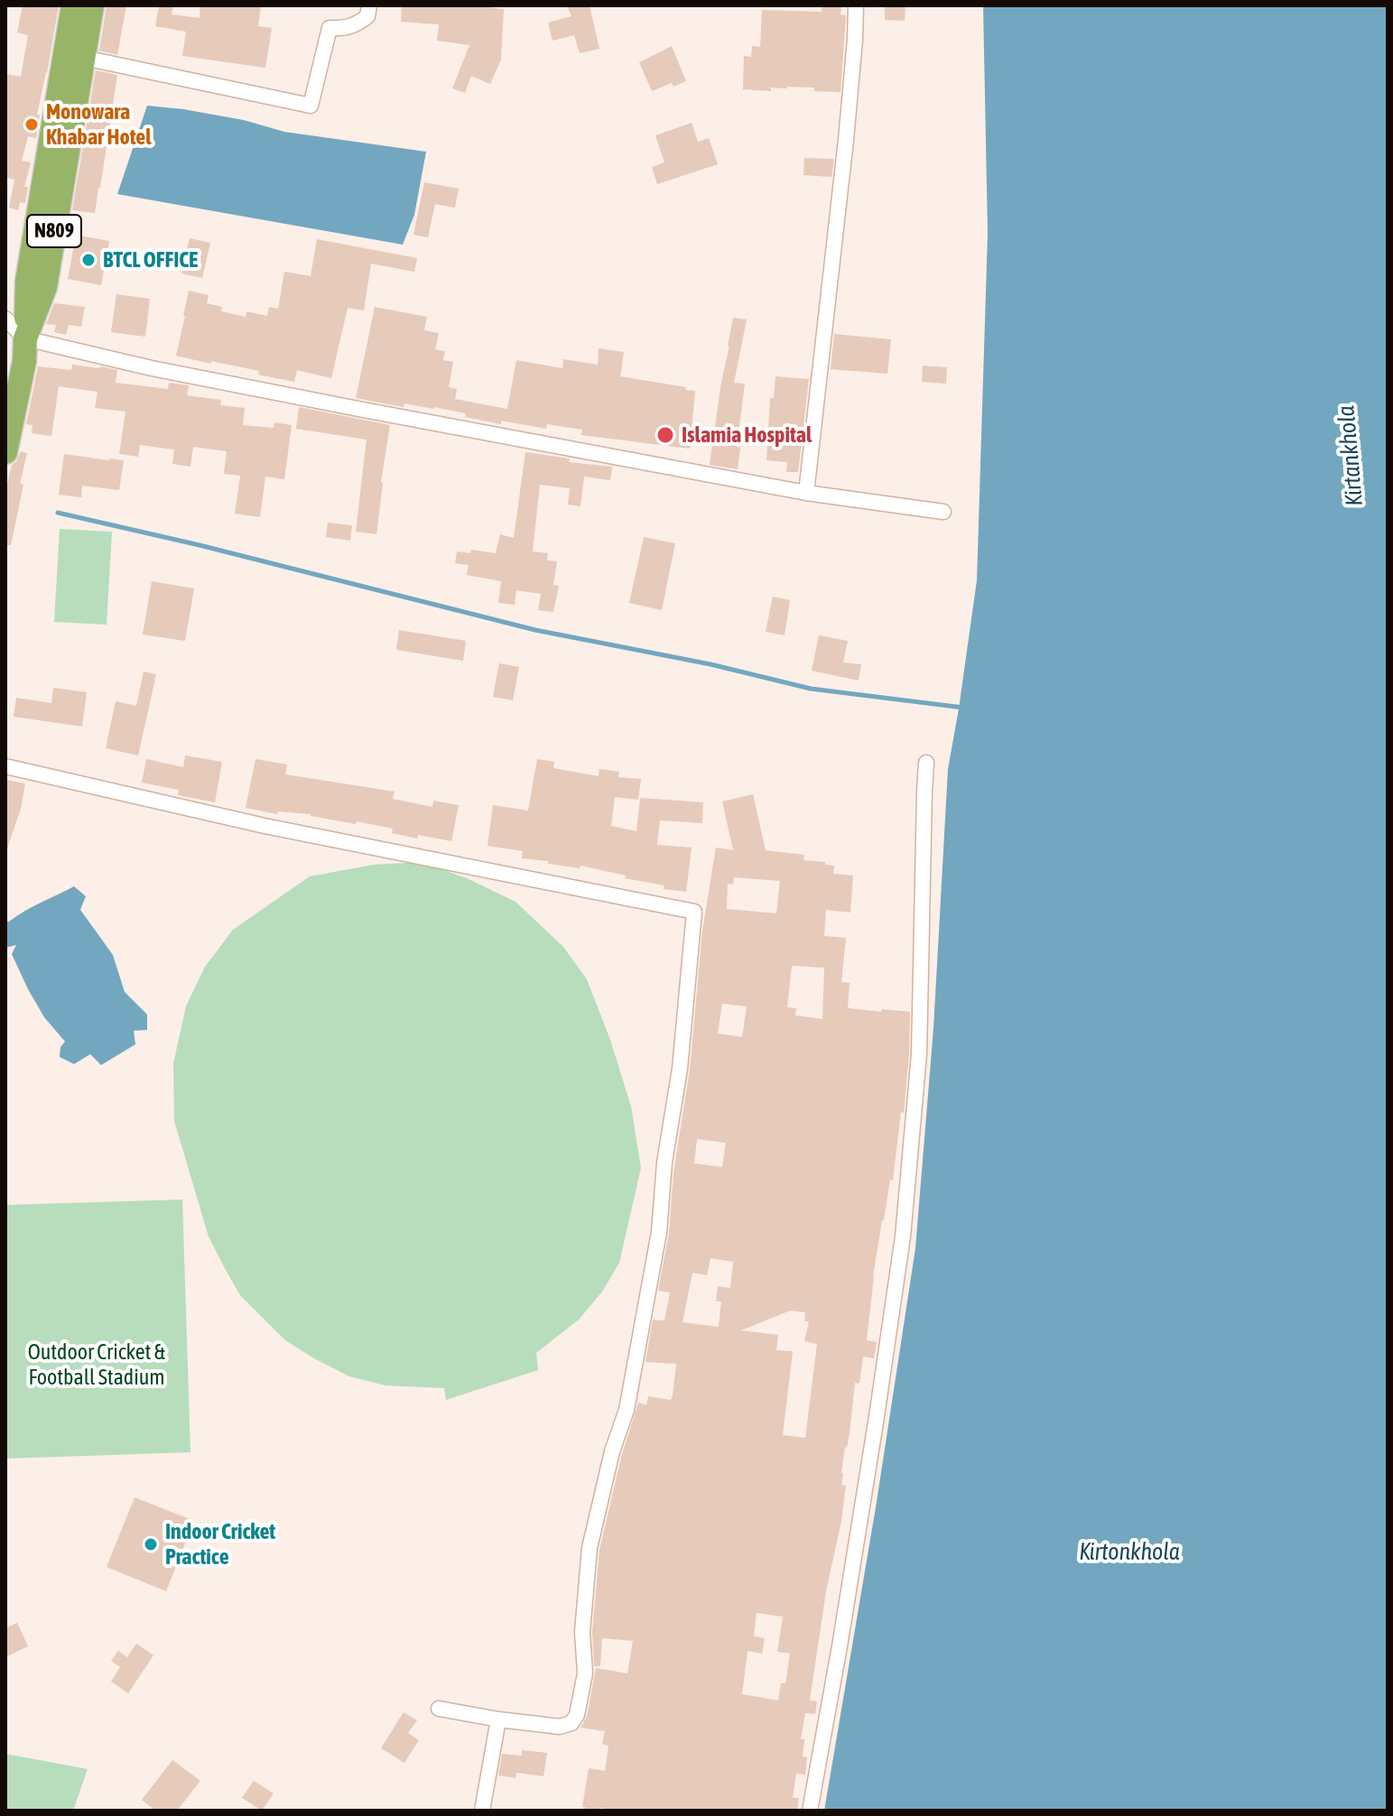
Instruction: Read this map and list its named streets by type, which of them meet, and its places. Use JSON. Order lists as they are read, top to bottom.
{
  "streets": {
    "highway": ["N809"]
  },
  "water": ["Kirtankhola", "Kirtonkhola"],
  "parks": ["Outdoor Cricket & Football Stadium"],
  "places": [
    "Monowara Khabar Hotel",
    "BTCL OFFICE",
    "Islamia Hospital",
    "Indoor Cricket Practice"
  ]
}
